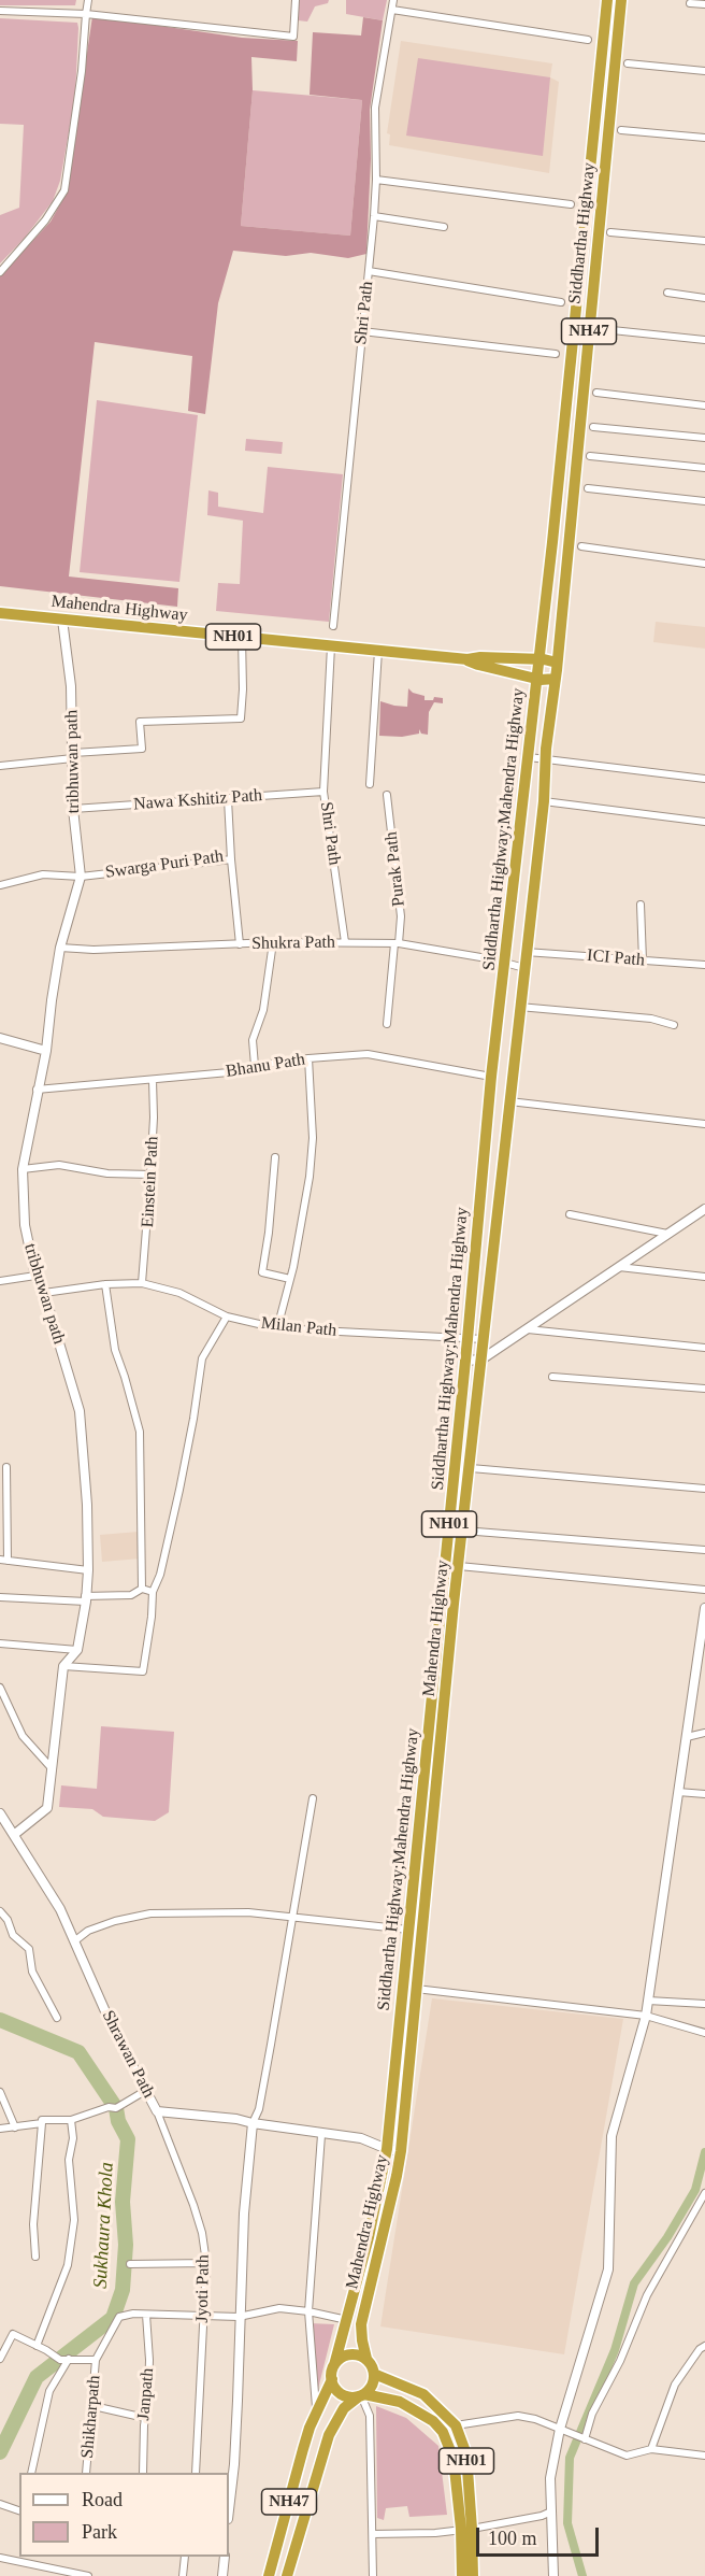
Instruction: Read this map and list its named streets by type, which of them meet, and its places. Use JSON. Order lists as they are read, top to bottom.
{
  "streets": {
    "highway": [
      "Siddhartha Highway",
      "NH47",
      "Mahendra Highway",
      "NH01",
      "Siddhartha Highway;Mahendra Highway"
    ],
    "street": [
      "Shri Path",
      "tribhuwan path",
      "Nawa Kshitiz Path",
      "Swarga Puri Path",
      "Purak Path",
      "Shukra Path",
      "ICI Path",
      "Bhanu Path",
      "Einstein Path",
      "Milan Path",
      "Shrawan Path",
      "Jyoti Path",
      "Janpath",
      "Shikharpath"
    ]
  },
  "crossings": [
    ["Siddhartha Highway", "NH47"],
    ["Siddhartha Highway", "Mahendra Highway"],
    ["Siddhartha Highway", "Siddhartha Highway;Mahendra Highway"],
    ["Shri Path", "Mahendra Highway"],
    ["Shri Path", "Nawa Kshitiz Path"],
    ["Shri Path", "Shukra Path"],
    ["NH47", "Mahendra Highway"],
    ["NH47", "NH01"],
    ["NH47", "Siddhartha Highway;Mahendra Highway"],
    ["Mahendra Highway", "NH01"],
    ["Mahendra Highway", "tribhuwan path"],
    ["Mahendra Highway", "Siddhartha Highway;Mahendra Highway"],
    ["Mahendra Highway", "Shrawan Path"],
    ["NH01", "Siddhartha Highway;Mahendra Highway"],
    ["tribhuwan path", "Nawa Kshitiz Path"],
    ["tribhuwan path", "Swarga Puri Path"],
    ["tribhuwan path", "Shukra Path"],
    ["tribhuwan path", "Bhanu Path"],
    ["tribhuwan path", "Milan Path"],
    ["Nawa Kshitiz Path", "Swarga Puri Path"],
    ["Siddhartha Highway;Mahendra Highway", "Shukra Path"],
    ["Siddhartha Highway;Mahendra Highway", "ICI Path"],
    ["Siddhartha Highway;Mahendra Highway", "Bhanu Path"],
    ["Siddhartha Highway;Mahendra Highway", "Milan Path"],
    ["Siddhartha Highway;Mahendra Highway", "Shrawan Path"],
    ["Purak Path", "Shukra Path"],
    ["Bhanu Path", "Einstein Path"],
    ["Einstein Path", "Milan Path"],
    ["Shrawan Path", "Jyoti Path"]
  ],
  "water": ["Sukhaura Khola"],
  "legend": ["Road", "Park"],
  "scale_bar": "100 m"
}
